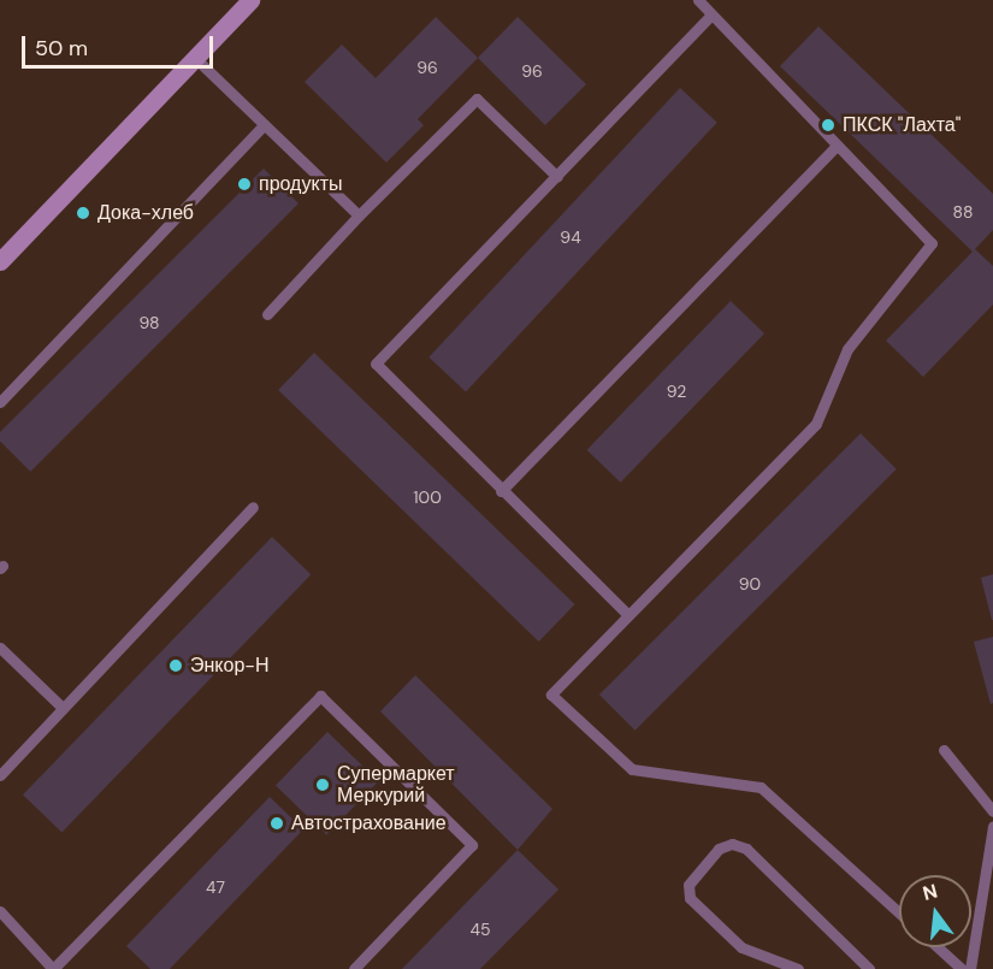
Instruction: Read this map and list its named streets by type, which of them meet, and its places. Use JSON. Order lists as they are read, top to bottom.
{
  "places": [
    "ПКСК \"Лахта\"",
    "продукты",
    "Дока-хлеб",
    "Энкор-Н",
    "Супермаркет Меркурий",
    "Автострахование"
  ],
  "house_numbers": [
    "96",
    "96",
    "88",
    "94",
    "98",
    "92",
    "100",
    "90",
    "47",
    "45"
  ],
  "scale_bar": "50 m",
  "north": "top"
}
